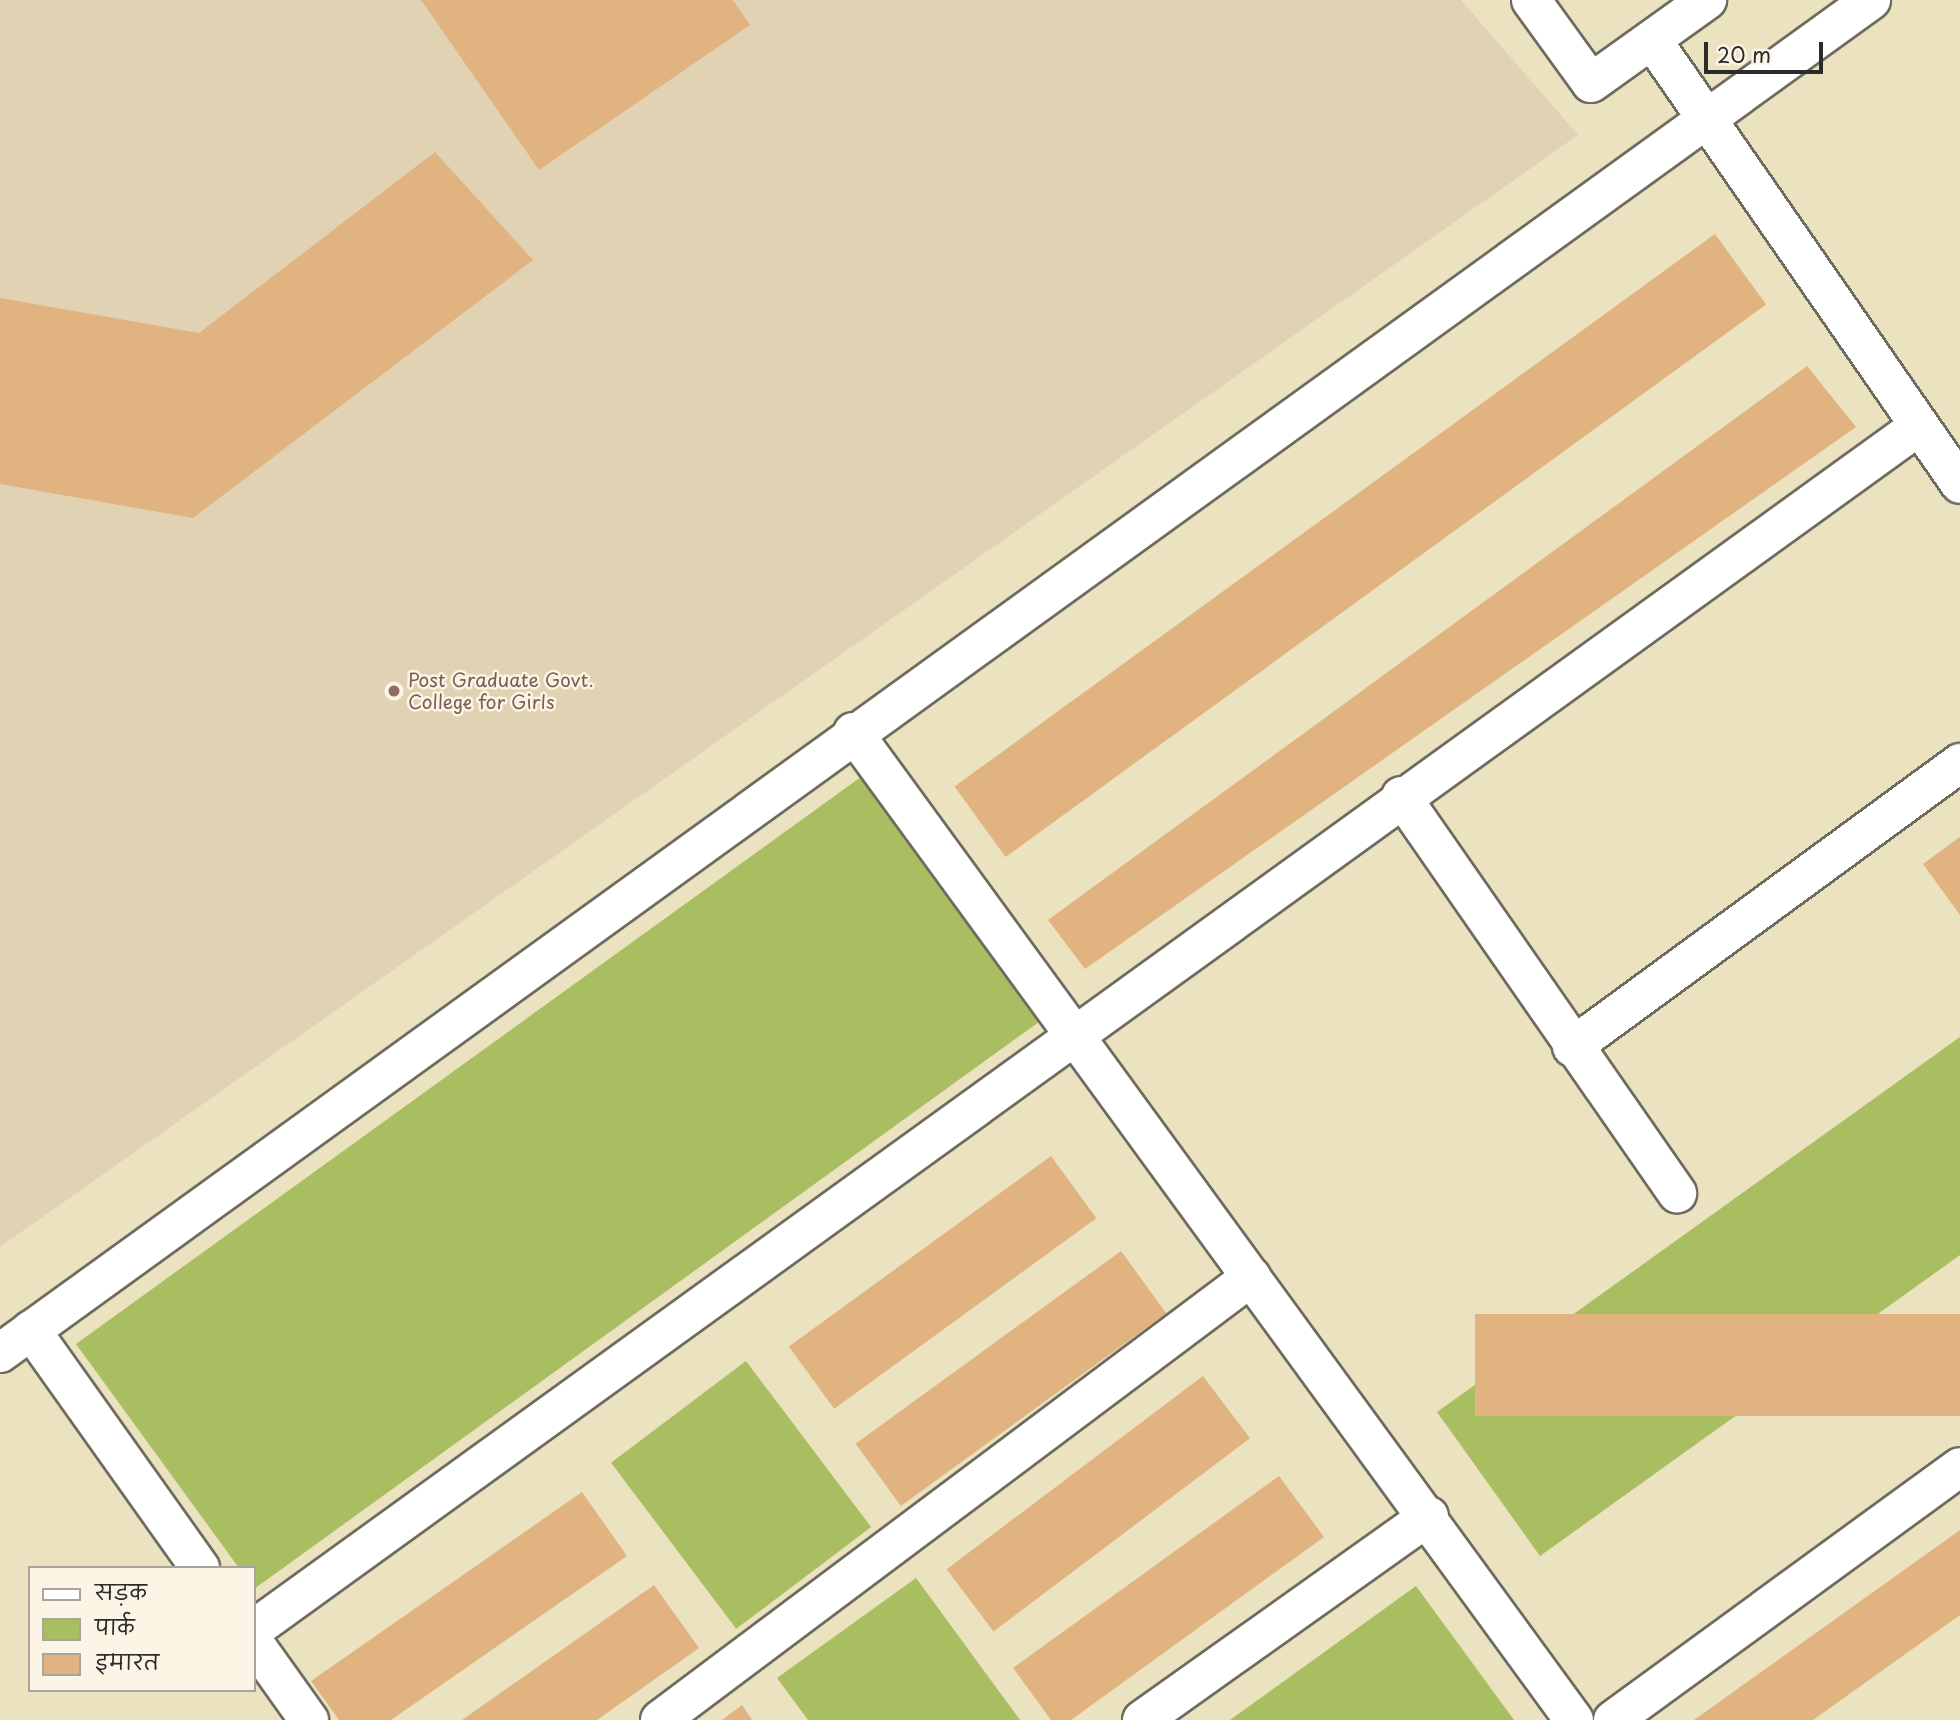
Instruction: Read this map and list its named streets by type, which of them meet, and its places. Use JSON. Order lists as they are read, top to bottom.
{
  "places": ["Post Graduate Govt. College for Girls"],
  "legend": ["सड़क", "पार्क", "इमारत"],
  "scale_bar": "20 m"
}
